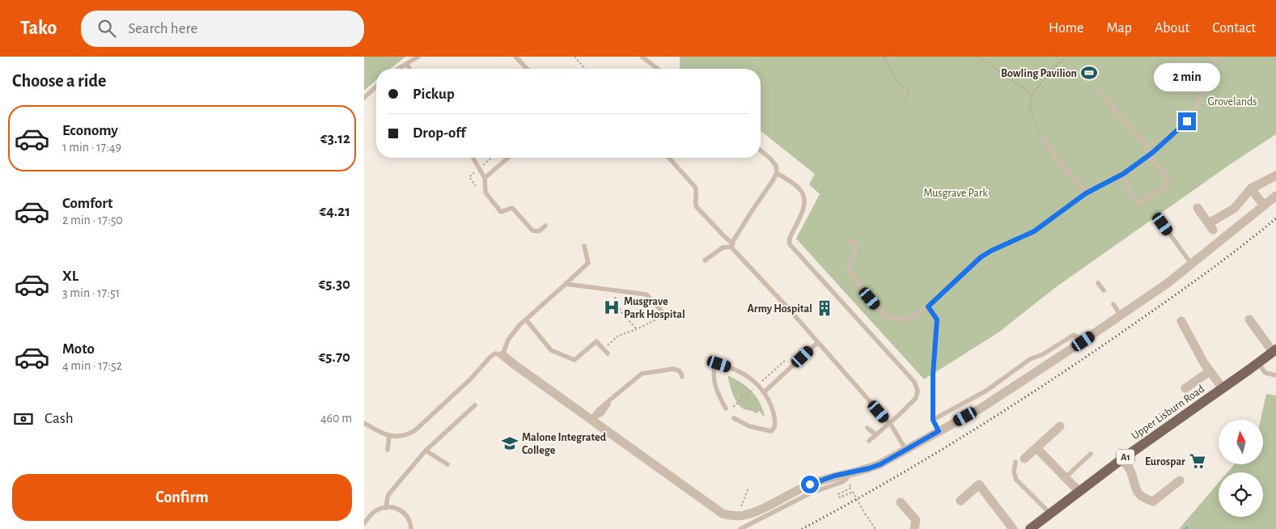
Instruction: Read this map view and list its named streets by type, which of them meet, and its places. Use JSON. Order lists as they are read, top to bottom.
{
  "streets": {
    "main road": ["Upper Lisburn Road", "A1"]
  },
  "crossings": [
    ["Upper Lisburn Road", "A1"]
  ],
  "parks": ["Grovelands", "Musgrave Park"],
  "places": {
    "sports": ["Bowling Pavilion"],
    "hospital": ["Musgrave Park Hospital"],
    "building": ["Army Hospital"],
    "school or university": ["Malone Integrated College"],
    "supermarket": ["Eurospar"]
  },
  "north": "top",
  "page": {
    "header": "Tako",
    "search": "Search here",
    "nav": [
      "Home",
      "Map",
      "About",
      "Contact"
    ],
    "heading": "Choose a ride",
    "bubble": "2 min",
    "banner": ["Pickup", "Drop-off"],
    "list": [
      {
        "name": "Economy",
        "note": "1 min · 17:49",
        "value": "€3.12"
      },
      {
        "name": "Comfort",
        "note": "2 min · 17:50",
        "value": "€4.21"
      },
      {
        "name": "XL",
        "note": "3 min · 17:51",
        "value": "€5.30"
      },
      {
        "name": "Moto",
        "note": "4 min · 17:52",
        "value": "€5.70"
      }
    ],
    "pay": ["Cash", "460 m"],
    "buttons": "Confirm"
  }
}
